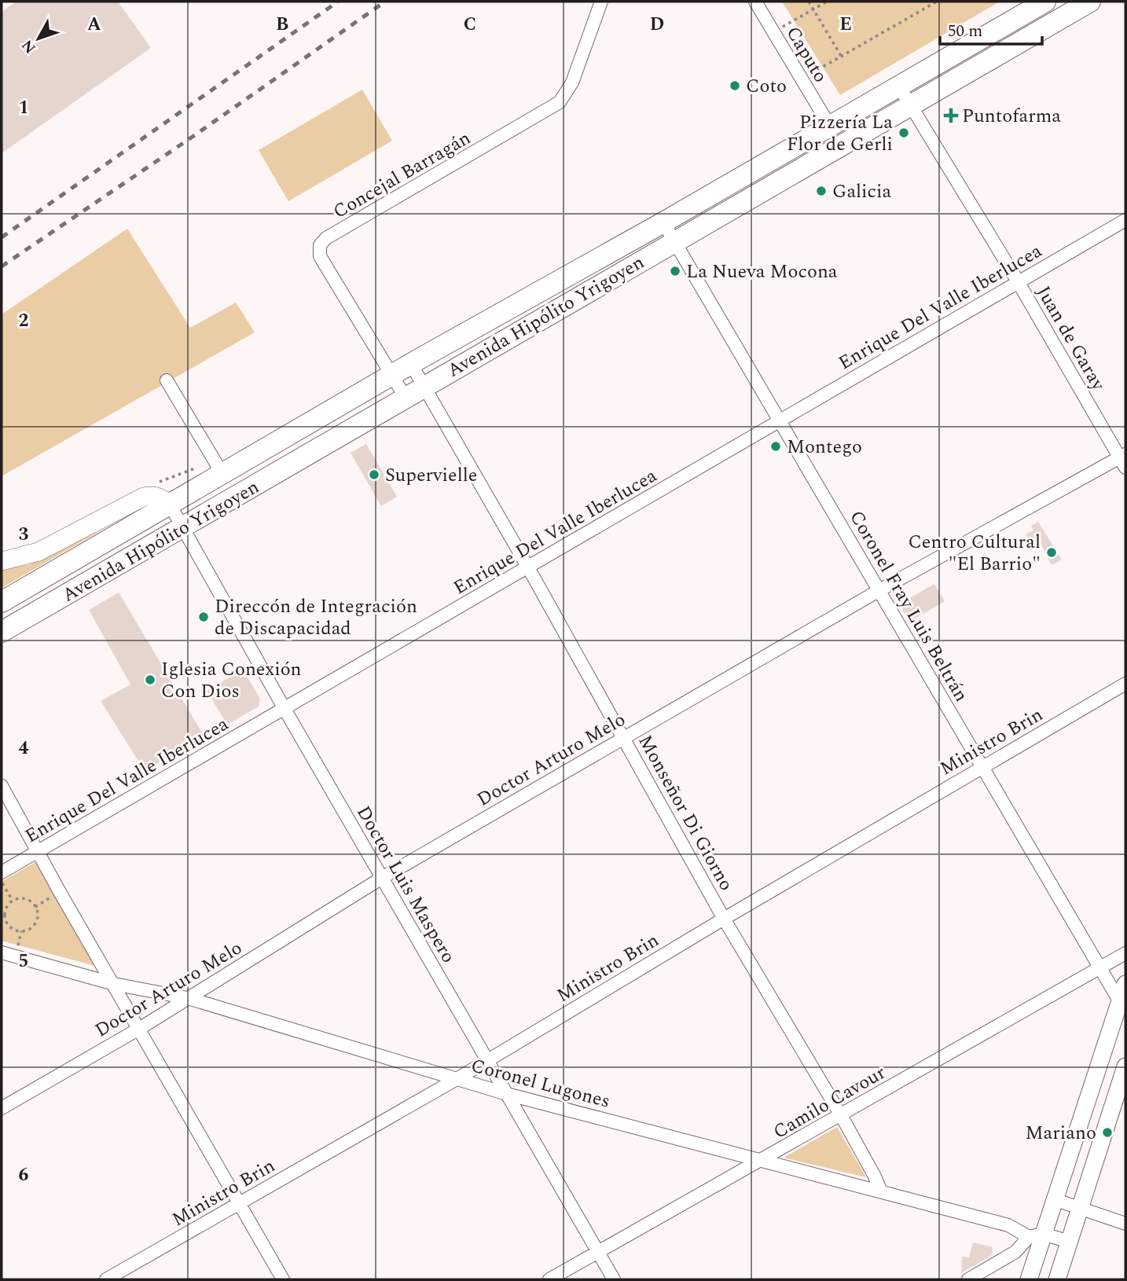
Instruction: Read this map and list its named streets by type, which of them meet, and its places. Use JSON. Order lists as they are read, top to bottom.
{
  "streets": {
    "main road": ["Avenida Hipólito Yrigoyen"],
    "street": [
      "Caputo",
      "Concejal Barragán",
      "Enrique Del Valle Iberlucea",
      "Juan de Garay",
      "Coronel Fray Luis Beltrán",
      "Ministro Brin",
      "Doctor Arturo Melo",
      "Monseñor Di Giorno",
      "Doctor Luis Maspero",
      "Coronel Lugones",
      "Camilo Cavour"
    ]
  },
  "crossings": [
    ["Caputo", "Avenida Hipólito Yrigoyen"],
    ["Concejal Barragán", "Avenida Hipólito Yrigoyen"],
    ["Enrique Del Valle Iberlucea", "Juan de Garay"],
    ["Enrique Del Valle Iberlucea", "Coronel Fray Luis Beltrán"],
    ["Enrique Del Valle Iberlucea", "Monseñor Di Giorno"],
    ["Enrique Del Valle Iberlucea", "Doctor Luis Maspero"],
    ["Avenida Hipólito Yrigoyen", "Juan de Garay"],
    ["Avenida Hipólito Yrigoyen", "Coronel Fray Luis Beltrán"],
    ["Avenida Hipólito Yrigoyen", "Monseñor Di Giorno"],
    ["Avenida Hipólito Yrigoyen", "Doctor Luis Maspero"],
    ["Juan de Garay", "Doctor Arturo Melo"],
    ["Coronel Fray Luis Beltrán", "Ministro Brin"],
    ["Coronel Fray Luis Beltrán", "Doctor Arturo Melo"],
    ["Coronel Fray Luis Beltrán", "Camilo Cavour"],
    ["Ministro Brin", "Monseñor Di Giorno"],
    ["Ministro Brin", "Doctor Luis Maspero"],
    ["Ministro Brin", "Coronel Lugones"],
    ["Doctor Arturo Melo", "Monseñor Di Giorno"],
    ["Doctor Arturo Melo", "Doctor Luis Maspero"],
    ["Doctor Arturo Melo", "Coronel Lugones"],
    ["Monseñor Di Giorno", "Coronel Lugones"],
    ["Monseñor Di Giorno", "Camilo Cavour"],
    ["Doctor Luis Maspero", "Coronel Lugones"],
    ["Doctor Luis Maspero", "Camilo Cavour"],
    ["Coronel Lugones", "Camilo Cavour"]
  ],
  "places": {
    "other": [
      "Coto",
      "Pizzería La Flor de Gerli",
      "Galicia",
      "La Nueva Mocona",
      "Montego",
      "Supervielle",
      "Centro Cultural \"El Barrio\"",
      "Direccón de Integración de Discapacidad",
      "Iglesia Conexión Con Dios",
      "Mariano"
    ],
    "health": ["Puntofarma"]
  },
  "scale_bar": "50 m",
  "north": "bottom left",
  "grid": {
    "columns": [
      "A",
      "B",
      "C",
      "D",
      "E"
    ],
    "rows": [
      "1",
      "2",
      "3",
      "4",
      "5",
      "6"
    ]
  }
}
